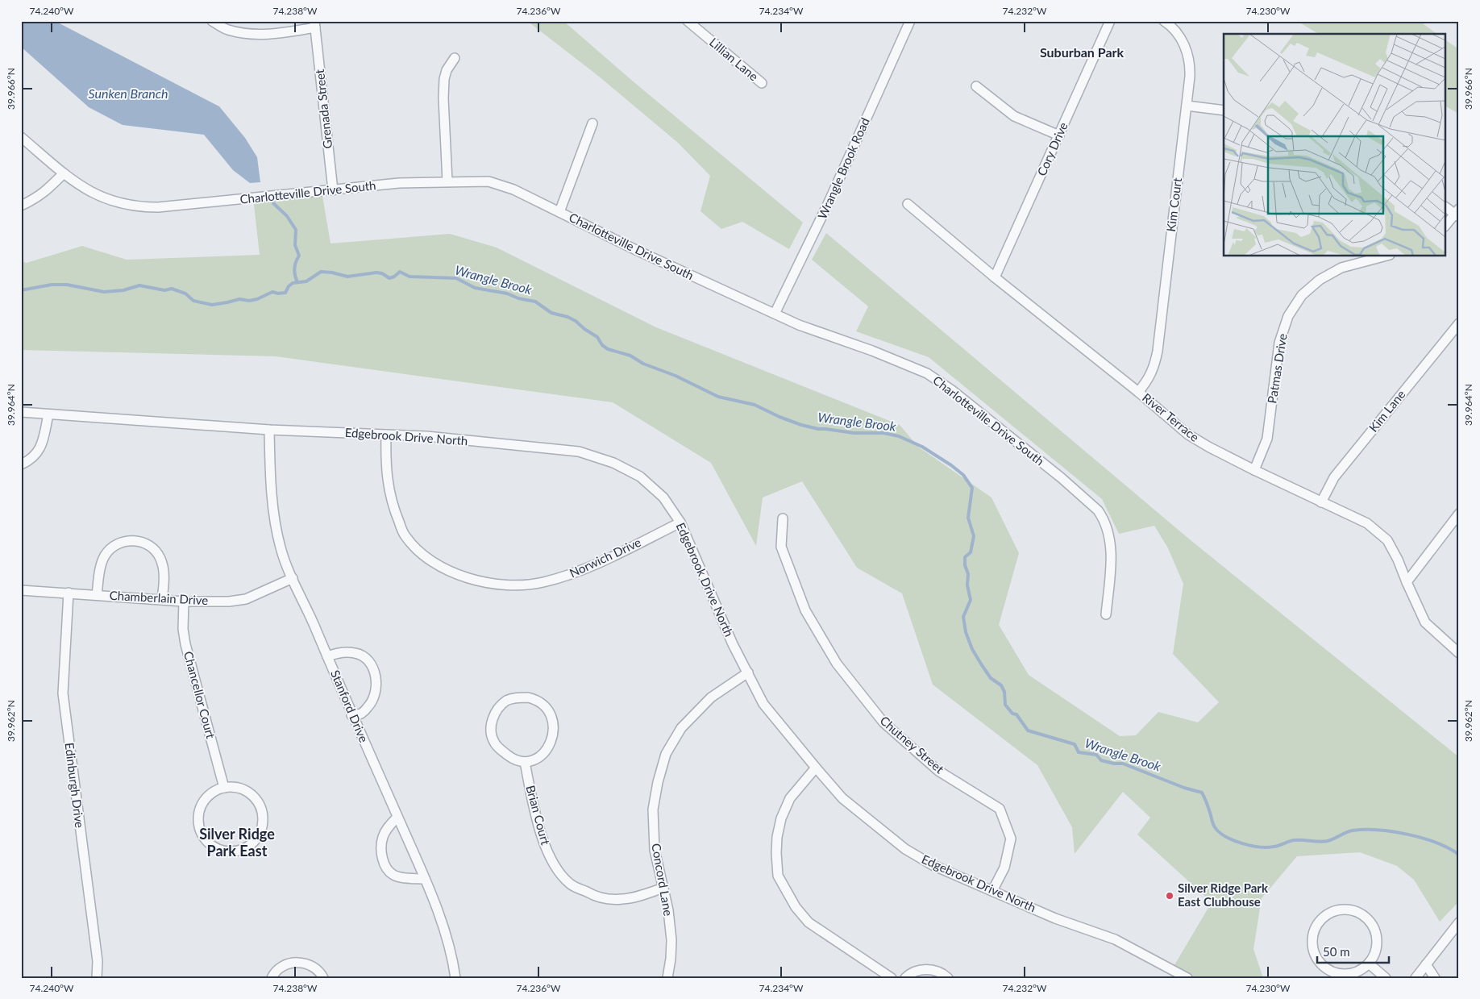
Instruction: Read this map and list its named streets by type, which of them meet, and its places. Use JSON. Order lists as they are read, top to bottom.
{
  "streets": {
    "street": [
      "Lillian Lane",
      "Grenada Street",
      "Cory Drive",
      "Wrangle Brook Road",
      "Charlotteville Drive South",
      "Kim Court",
      "Patmas Drive",
      "Kim Lane",
      "River Terrace",
      "Edgebrook Drive North",
      "Norwich Drive",
      "Chamberlain Drive",
      "Chancellor Court",
      "Stanford Drive",
      "Chutney Street",
      "Edinburgh Drive",
      "Brian Court",
      "Concord Lane"
    ]
  },
  "crossings": [
    ["Grenada Street", "Charlotteville Drive South"],
    ["Cory Drive", "River Terrace"],
    ["Wrangle Brook Road", "Charlotteville Drive South"],
    ["Kim Court", "River Terrace"],
    ["Patmas Drive", "River Terrace"],
    ["Kim Lane", "River Terrace"],
    ["Edgebrook Drive North", "Norwich Drive"],
    ["Edgebrook Drive North", "Stanford Drive"],
    ["Edgebrook Drive North", "Chutney Street"],
    ["Edgebrook Drive North", "Concord Lane"],
    ["Chamberlain Drive", "Chancellor Court"],
    ["Chamberlain Drive", "Stanford Drive"],
    ["Chamberlain Drive", "Edinburgh Drive"],
    ["Brian Court", "Concord Lane"]
  ],
  "districts": ["Suburban Park", "Silver Ridge Park East"],
  "water": ["Sunken Branch", "Wrangle Brook"],
  "places": ["Silver Ridge Park East Clubhouse"],
  "scale_bar": "50 m",
  "coordinates": [
    "74.240°W",
    "74.238°W",
    "74.236°W",
    "74.234°W",
    "74.232°W",
    "74.230°W",
    "39.966°N",
    "39.964°N",
    "39.962°N"
  ]
}
